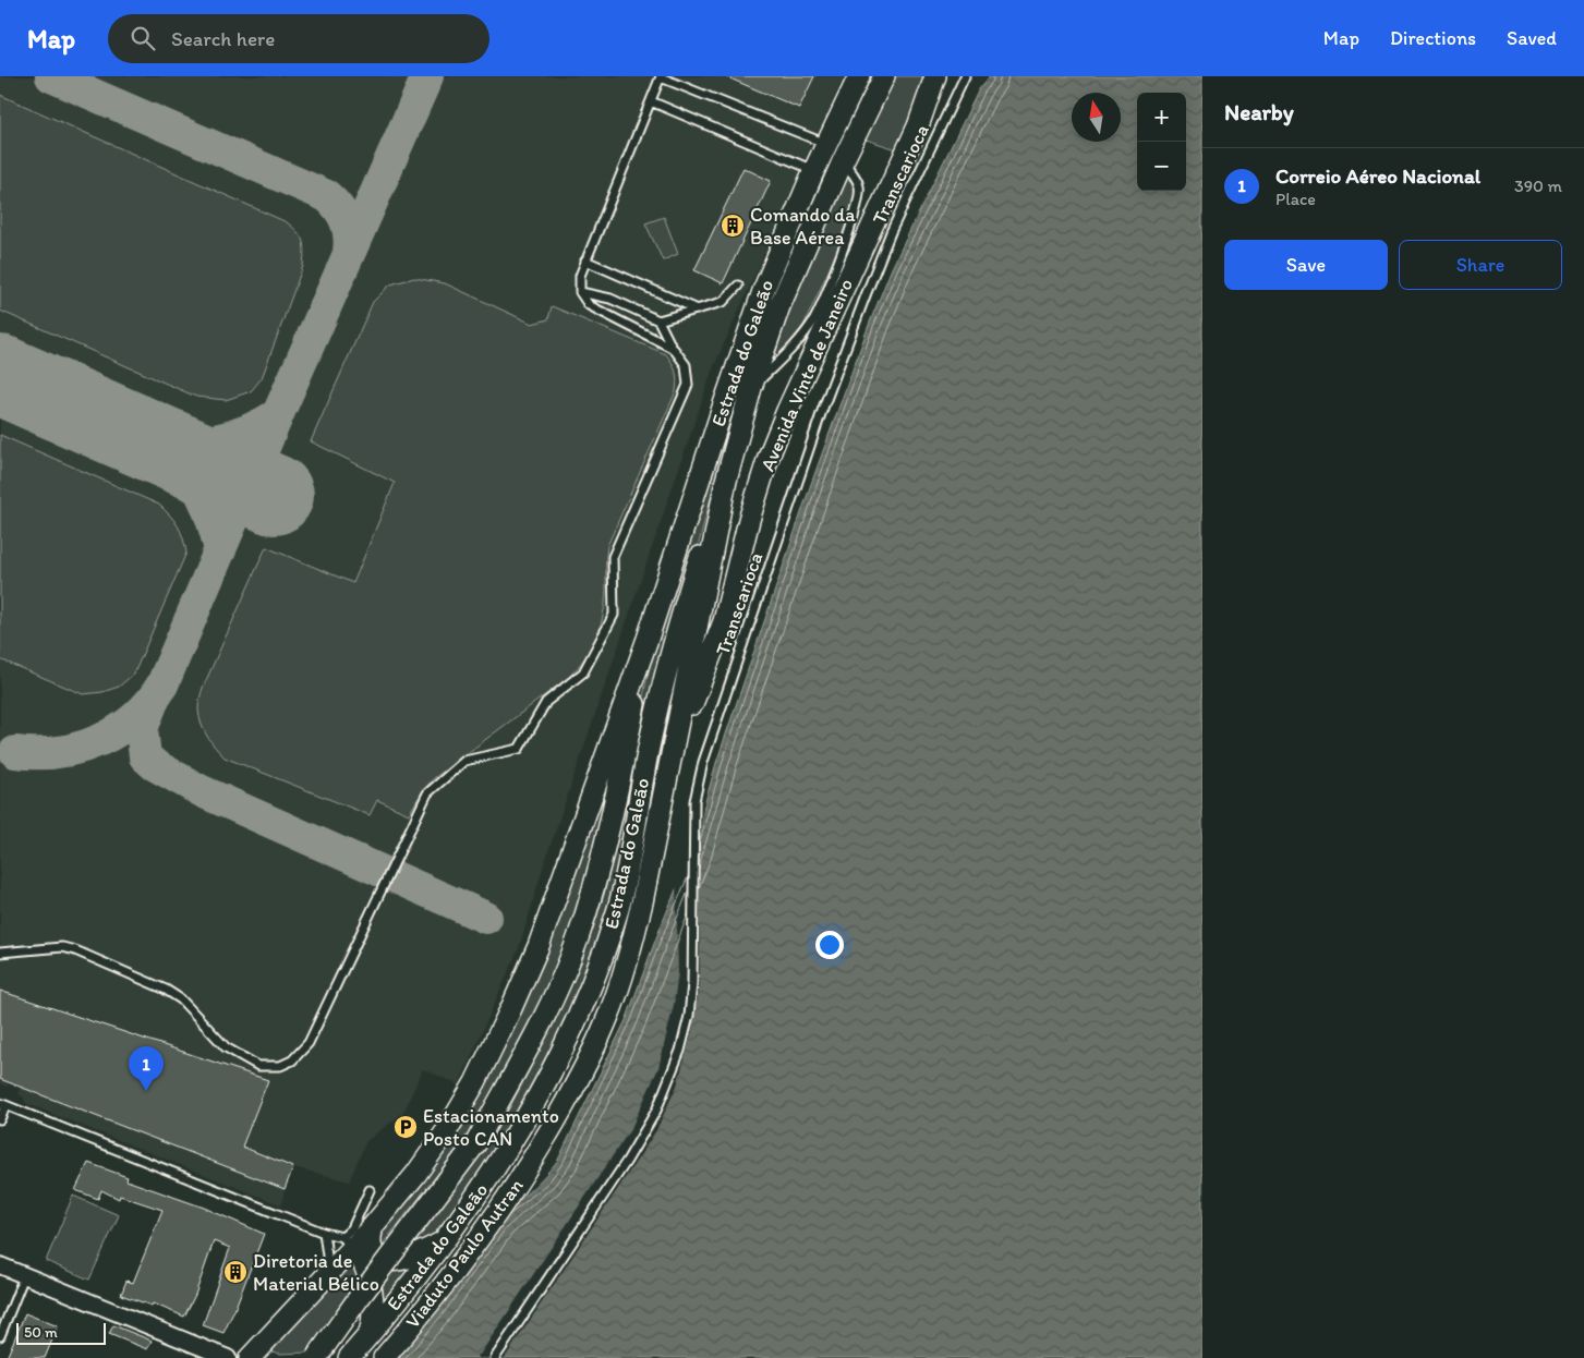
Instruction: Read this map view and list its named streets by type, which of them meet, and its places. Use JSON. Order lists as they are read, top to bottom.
{
  "streets": {
    "main road": ["Estrada do Galeão", "Avenida Vinte de Janeiro", "Viaduto Paulo Autran"],
    "lane": ["Transcarioca"]
  },
  "crossings": [
    ["Estrada do Galeão", "Avenida Vinte de Janeiro"],
    ["Estrada do Galeão", "Viaduto Paulo Autran"]
  ],
  "places": {
    "building": ["Comando da Base Aérea", "Diretoria de Material Bélico"],
    "parking": ["Estacionamento Posto CAN"]
  },
  "scale_bar": "50 m",
  "north": "top",
  "page": {
    "header": "Map",
    "search": "Search here",
    "nav": ["Map", "Directions", "Saved"],
    "heading": "Nearby",
    "map_buttons": ["+", "−"],
    "list": [
      {
        "mark": "1",
        "name": "Correio Aéreo Nacional",
        "note": "Place",
        "value": "390 m"
      }
    ],
    "buttons": ["Save", "Share"],
    "pins": "1",
    "scale": "50 m"
  }
}
